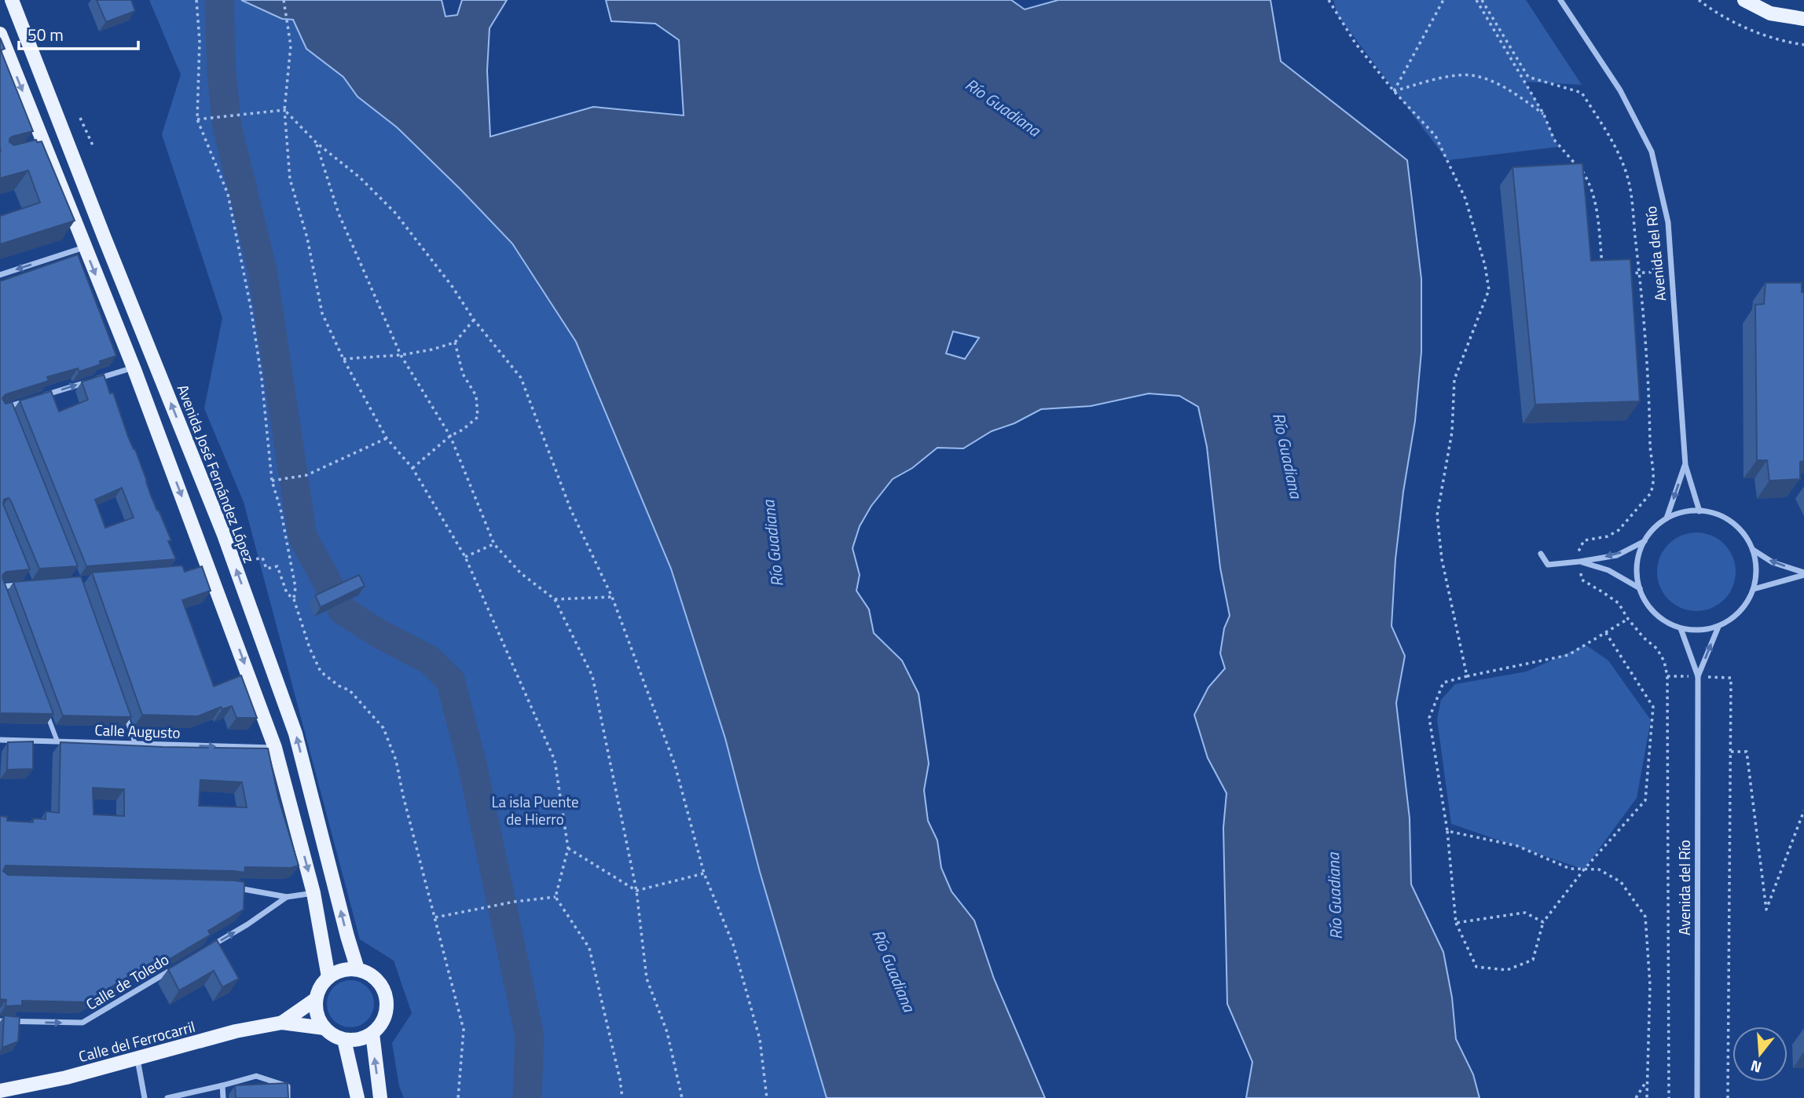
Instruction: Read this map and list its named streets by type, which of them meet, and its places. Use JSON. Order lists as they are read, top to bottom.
{
  "streets": {
    "main road": ["Avenida José Fernández López", "Calle del Ferrocarril"],
    "street": ["Avenida del Río", "Calle Augusto", "Calle de Toledo"]
  },
  "crossings": [
    ["Avenida José Fernández López", "Calle del Ferrocarril"]
  ],
  "one_way": ["Calle Augusto", "Calle de Toledo"],
  "water": ["Río Guadiana"],
  "parks": ["La isla Puente de Hierro"],
  "scale_bar": "50 m",
  "north": "bottom"
}
